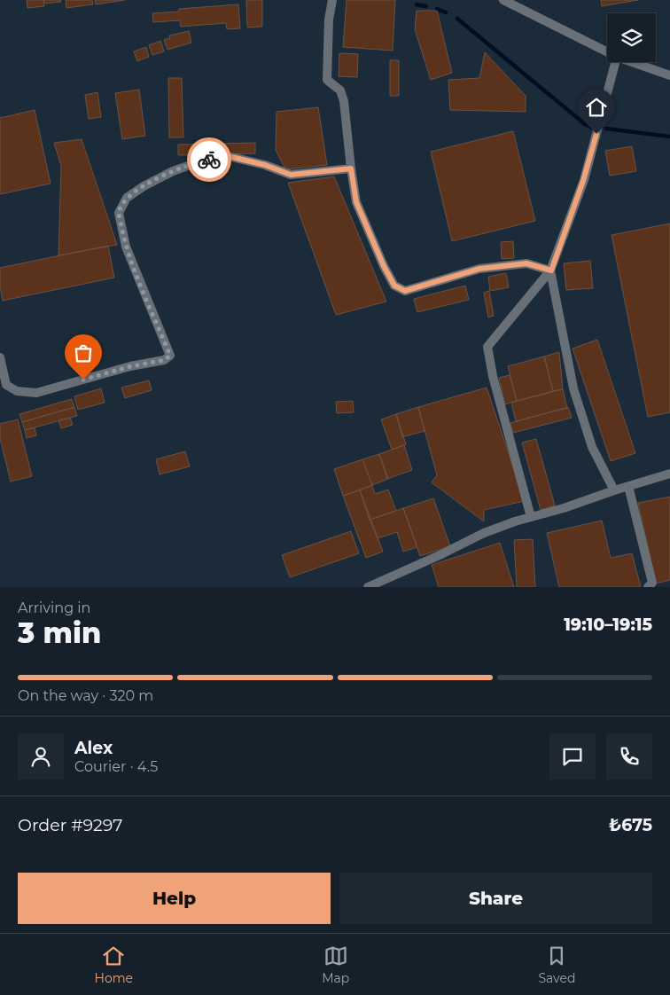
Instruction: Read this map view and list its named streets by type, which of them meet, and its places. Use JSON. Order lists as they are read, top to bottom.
{
  "page": {
    "heading": ["3 min", "Arriving in", "19:10–19:15"],
    "panel": [
      "Alex",
      "Courier · 4.5",
      "Order #9297",
      "₺675"
    ],
    "bar": "On the way · 320 m",
    "buttons": ["Help", "Share"],
    "tabs": ["Home", "Map", "Saved"]
  }
}
